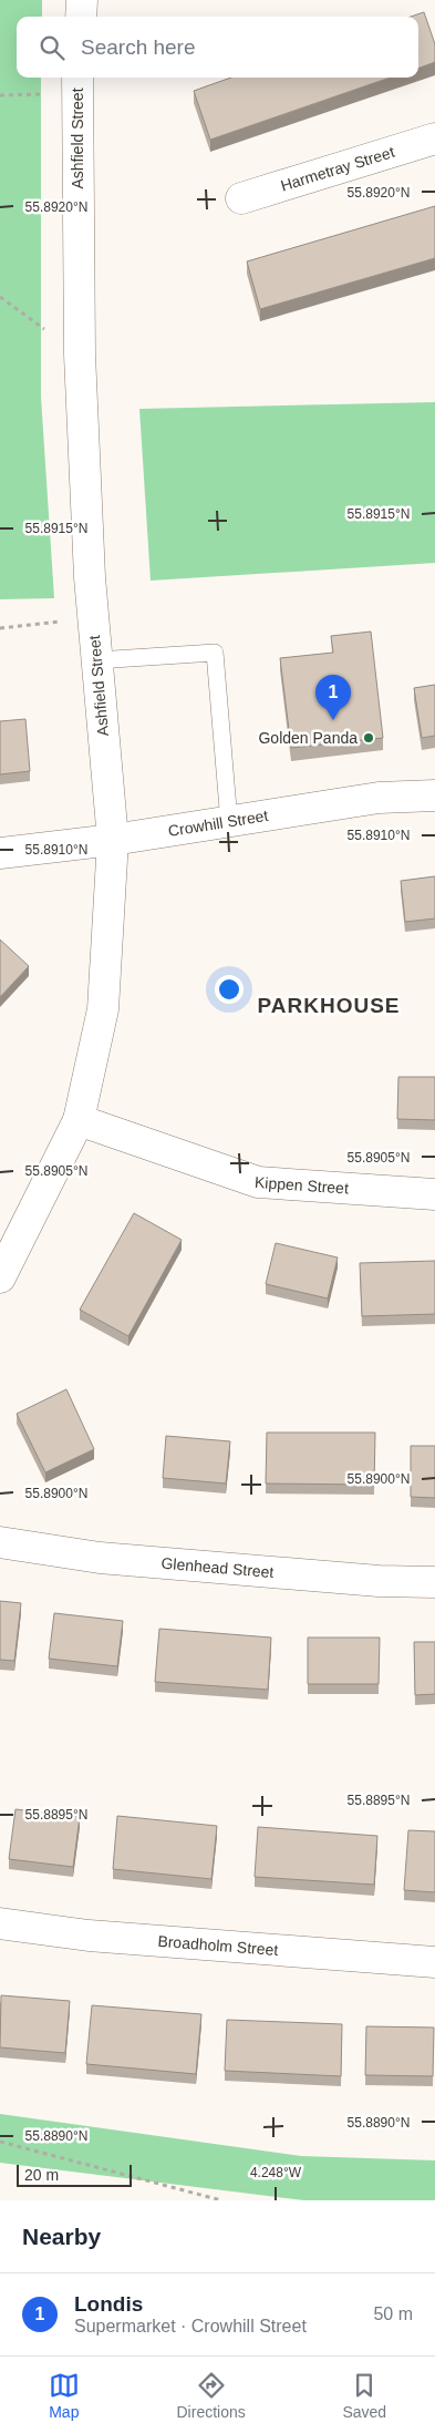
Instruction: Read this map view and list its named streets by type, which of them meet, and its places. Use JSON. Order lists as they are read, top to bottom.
{
  "streets": {
    "street": [
      "Ashfield Street",
      "Harmetray Street",
      "Crowhill Street",
      "Kippen Street",
      "Glenhead Street",
      "Broadholm Street"
    ]
  },
  "crossings": [
    ["Ashfield Street", "Crowhill Street"],
    ["Ashfield Street", "Kippen Street"]
  ],
  "districts": ["PARKHOUSE"],
  "places": ["Golden Panda"],
  "scale_bar": "20 m",
  "page": {
    "search": "Search here",
    "pins": "1",
    "scale": "20 m",
    "heading": "Nearby",
    "list": [
      {
        "mark": "1",
        "name": "Londis",
        "note": "Supermarket · Crowhill Street",
        "value": "50 m"
      }
    ],
    "nav": ["Map", "Directions", "Saved"]
  },
  "coordinates": [
    "55.8920°N",
    "55.8915°N",
    "55.8910°N",
    "55.8905°N",
    "55.8900°N",
    "55.8895°N",
    "55.8890°N",
    "4.248°W"
  ]
}
